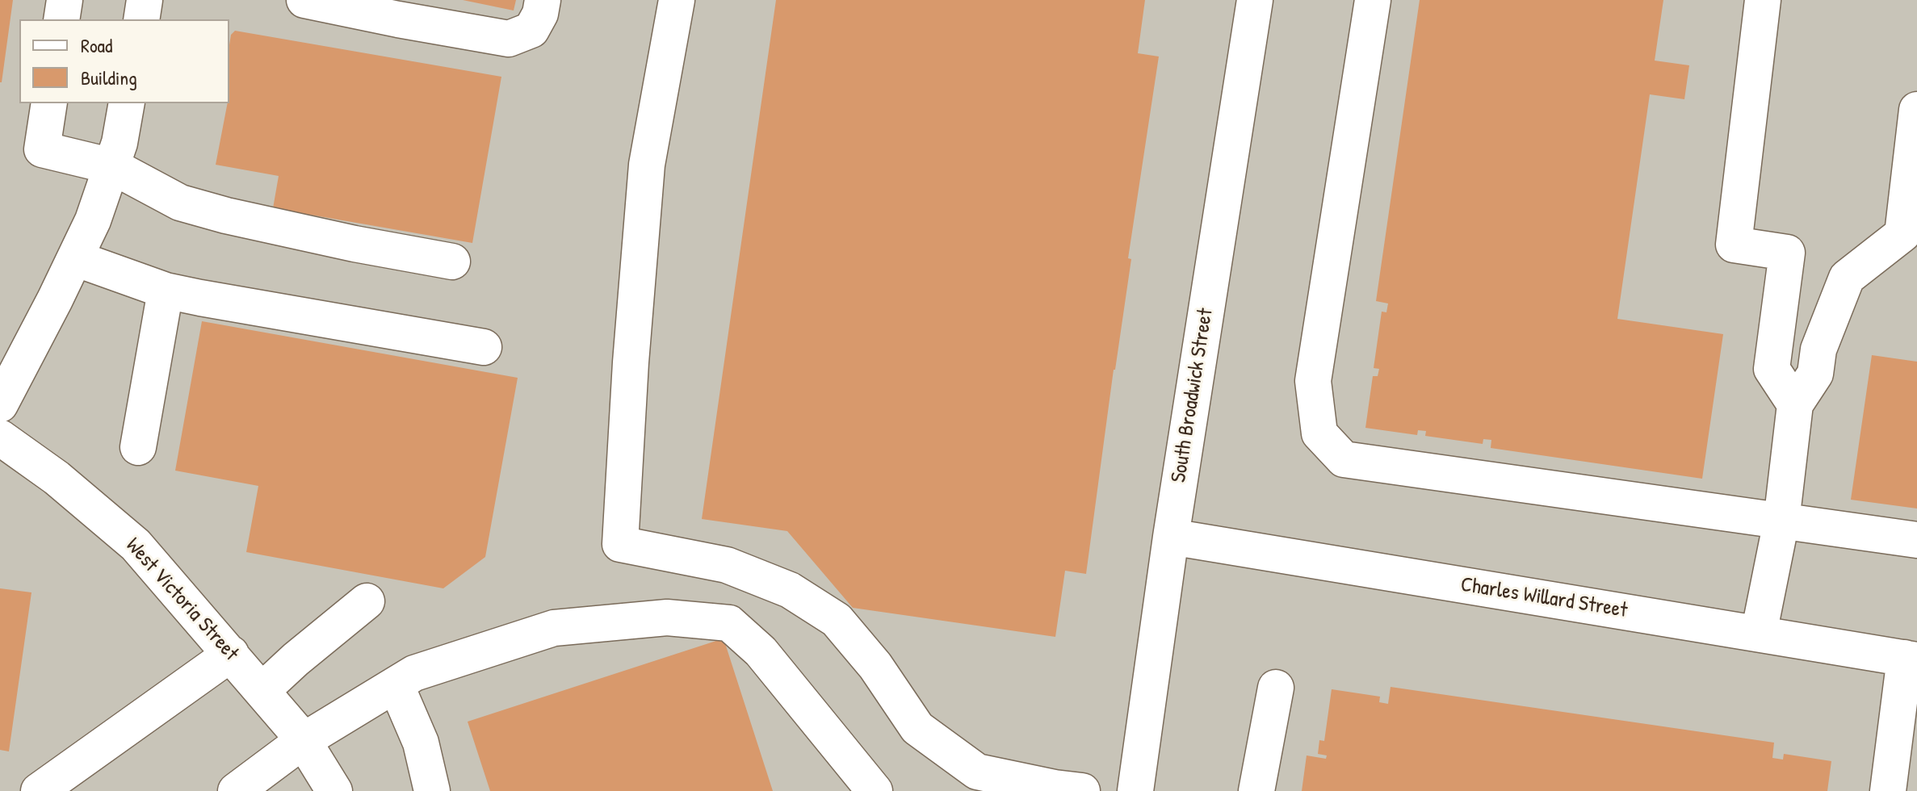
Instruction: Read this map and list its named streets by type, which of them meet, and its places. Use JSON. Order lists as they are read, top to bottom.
{
  "streets": {
    "street": ["South Broadwick Street", "Charles Willard Street", "West Victoria Street"]
  },
  "crossings": [
    ["South Broadwick Street", "Charles Willard Street"]
  ],
  "legend": ["Road", "Building"]
}
